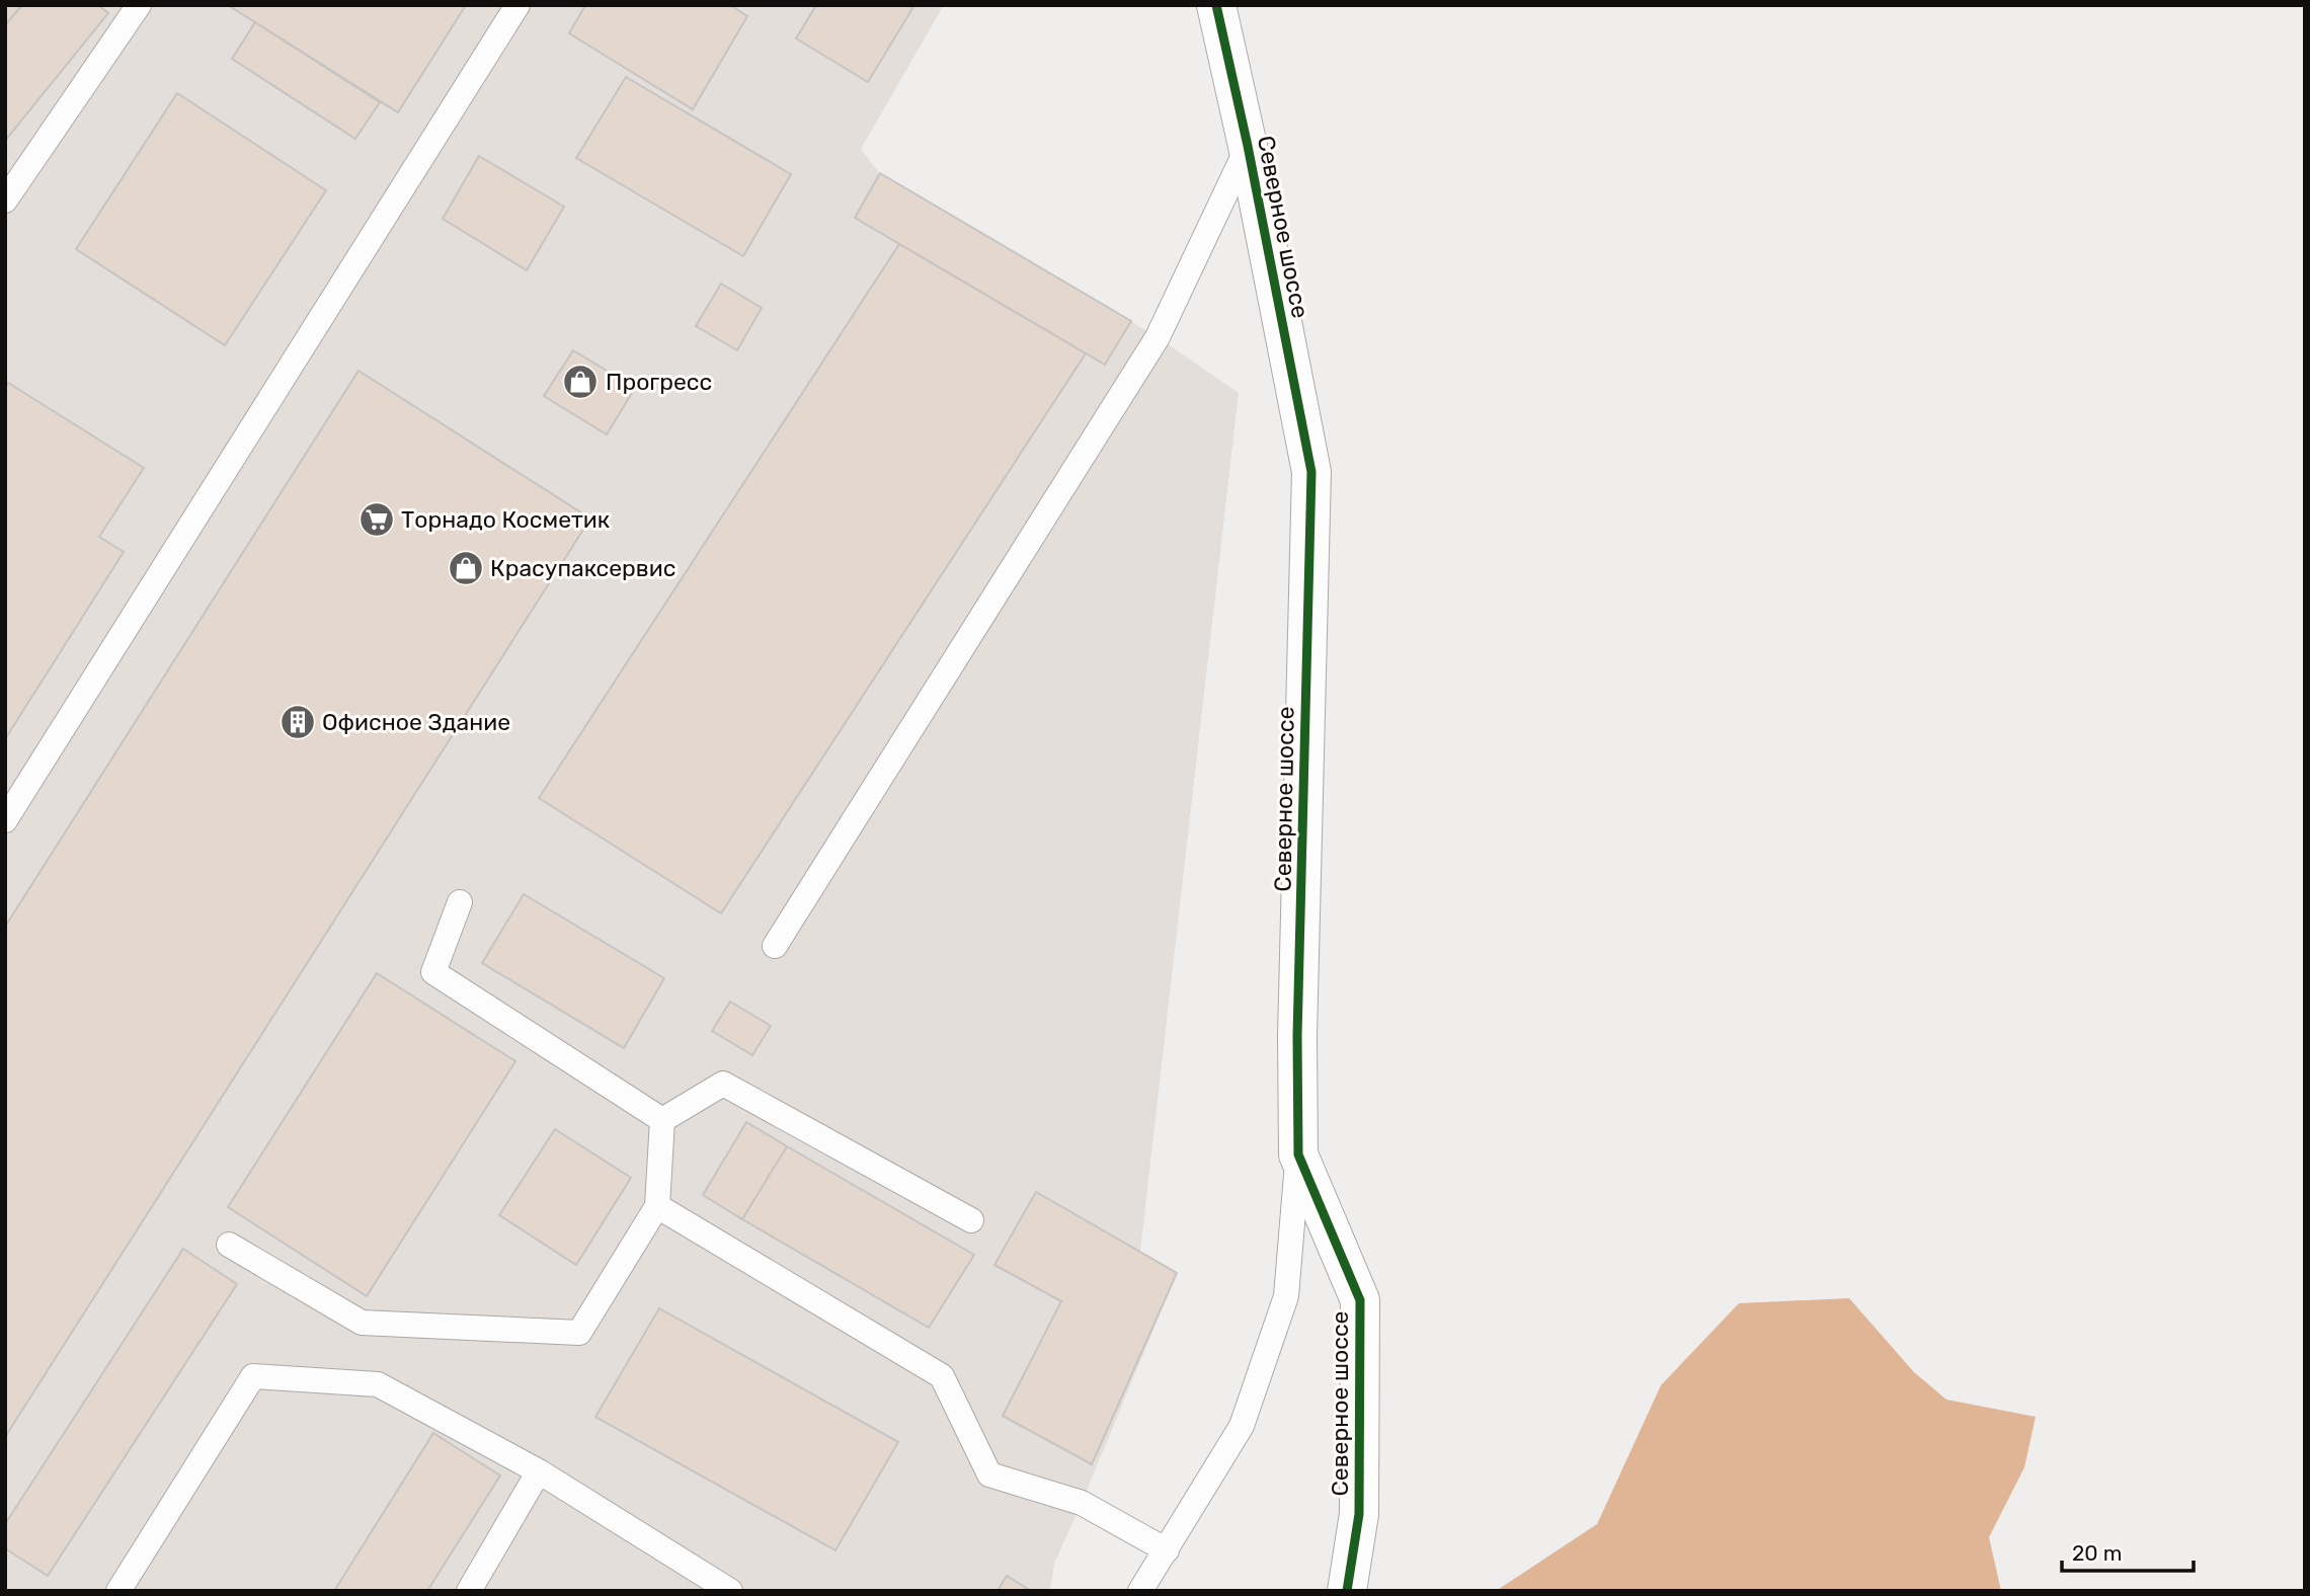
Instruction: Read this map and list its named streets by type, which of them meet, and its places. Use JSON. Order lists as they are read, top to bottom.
{
  "streets": {
    "street": ["Северное шоссе"]
  },
  "places": {
    "shop": ["Прогресс", "Красупаксервис"],
    "supermarket": ["Торнадо Косметик"],
    "building": ["Офисное Здание"]
  },
  "scale_bar": "20 m"
}
